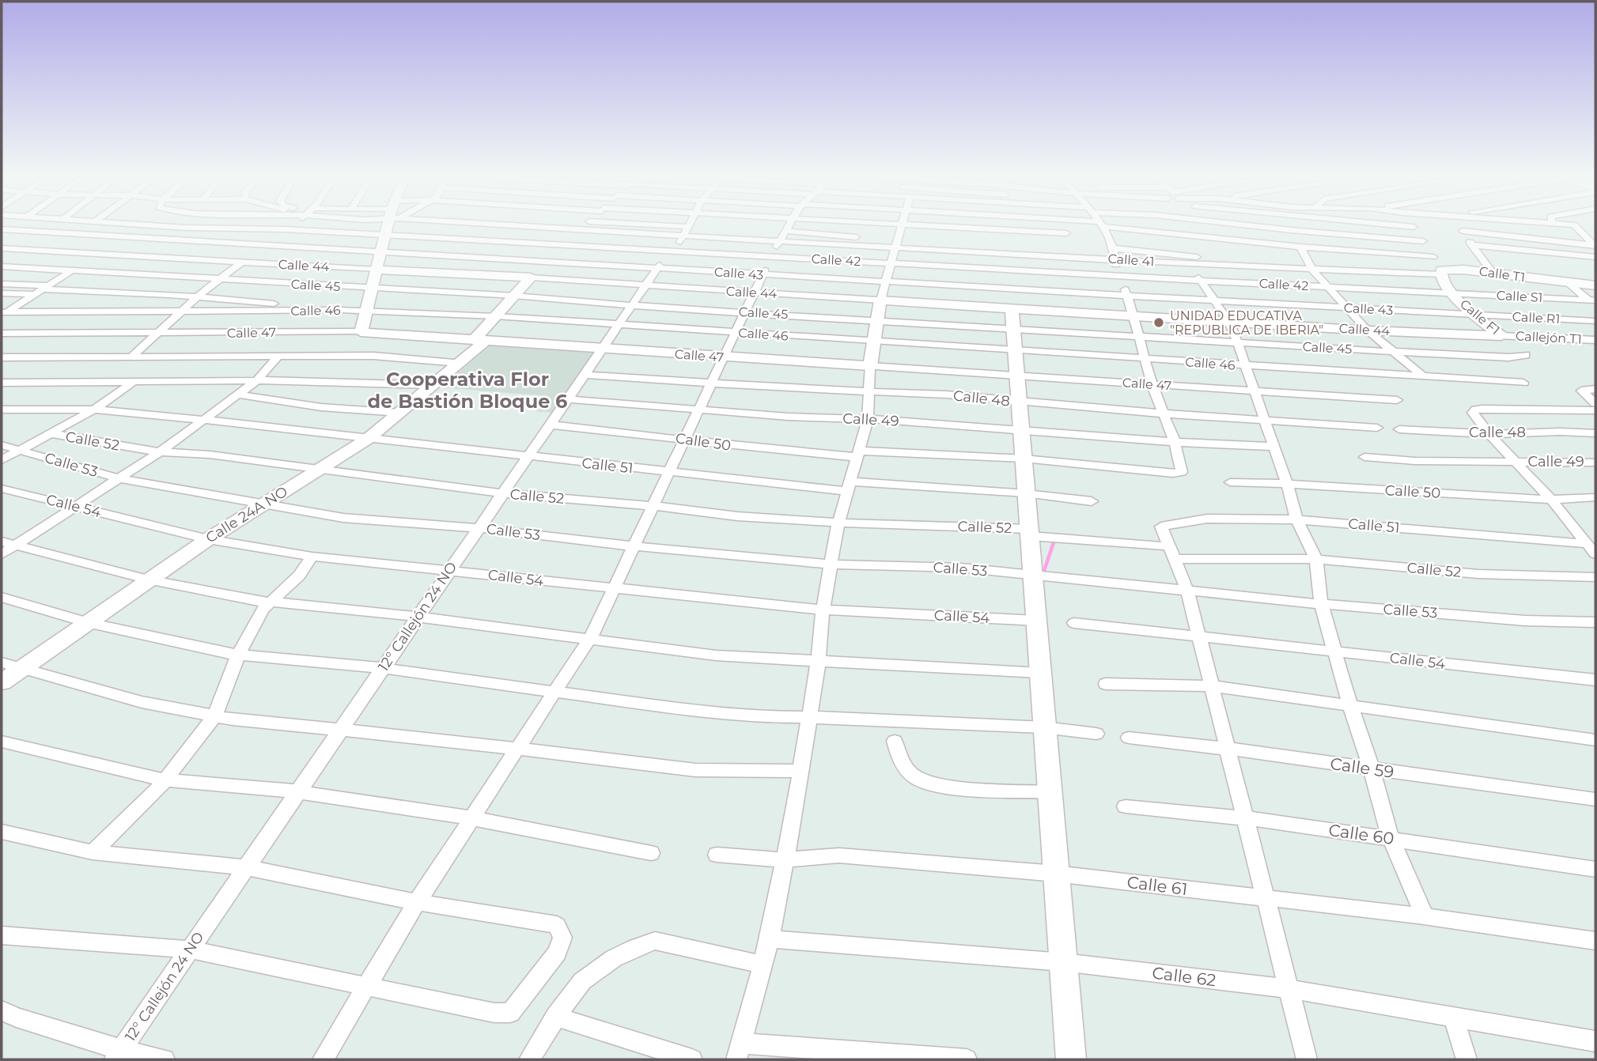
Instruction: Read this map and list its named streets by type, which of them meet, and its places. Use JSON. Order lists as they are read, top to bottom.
{
  "streets": {
    "street": [
      "Calle 42",
      "Calle 41",
      "Calle 44",
      "Calle 43",
      "Calle T1",
      "Calle 45",
      "Calle S1",
      "Calle 46",
      "Calle F1",
      "Calle R1",
      "Calle 47",
      "Callejón T1",
      "Calle 48",
      "Calle 49",
      "Calle 52",
      "Calle 50",
      "Calle 53",
      "Calle 51",
      "Calle 54",
      "Calle 24A NO",
      "12° Callejón 24 NO",
      "Calle 59",
      "Calle 60",
      "Calle 61",
      "Calle 62"
    ]
  },
  "crossings": [
    ["Calle 42", "Calle S1"],
    ["Calle 42", "Calle F1"],
    ["Calle 42", "12° Callejón 24 NO"],
    ["Calle 41", "Calle T1"],
    ["Calle 41", "Calle F1"],
    ["Calle 41", "12° Callejón 24 NO"],
    ["Calle 44", "Calle F1"],
    ["Calle 44", "Callejón T1"],
    ["Calle 44", "Calle 24A NO"],
    ["Calle 44", "12° Callejón 24 NO"],
    ["Calle 43", "Calle F1"],
    ["Calle 43", "Calle R1"],
    ["Calle 43", "12° Callejón 24 NO"],
    ["Calle T1", "Calle F1"],
    ["Calle 45", "Calle F1"],
    ["Calle 45", "Calle 24A NO"],
    ["Calle 45", "12° Callejón 24 NO"],
    ["Calle S1", "Calle F1"],
    ["Calle 46", "Calle 24A NO"],
    ["Calle 46", "12° Callejón 24 NO"],
    ["Calle F1", "Calle R1"],
    ["Calle F1", "Callejón T1"],
    ["Calle 47", "Calle 24A NO"],
    ["Calle 47", "12° Callejón 24 NO"],
    ["Calle 48", "12° Callejón 24 NO"],
    ["Calle 49", "Calle 50"],
    ["Calle 49", "12° Callejón 24 NO"],
    ["Calle 52", "Calle 51"],
    ["Calle 52", "Calle 24A NO"],
    ["Calle 52", "12° Callejón 24 NO"],
    ["Calle 50", "12° Callejón 24 NO"],
    ["Calle 53", "Calle 24A NO"],
    ["Calle 53", "12° Callejón 24 NO"],
    ["Calle 51", "Calle 24A NO"],
    ["Calle 51", "12° Callejón 24 NO"],
    ["Calle 54", "Calle 24A NO"],
    ["Calle 54", "12° Callejón 24 NO"]
  ],
  "districts": ["Cooperativa Flor de Bastión Bloque 6"],
  "places": ["UNIDAD EDUCATIVA \"REPUBLICA DE IBERIA\""]
}
